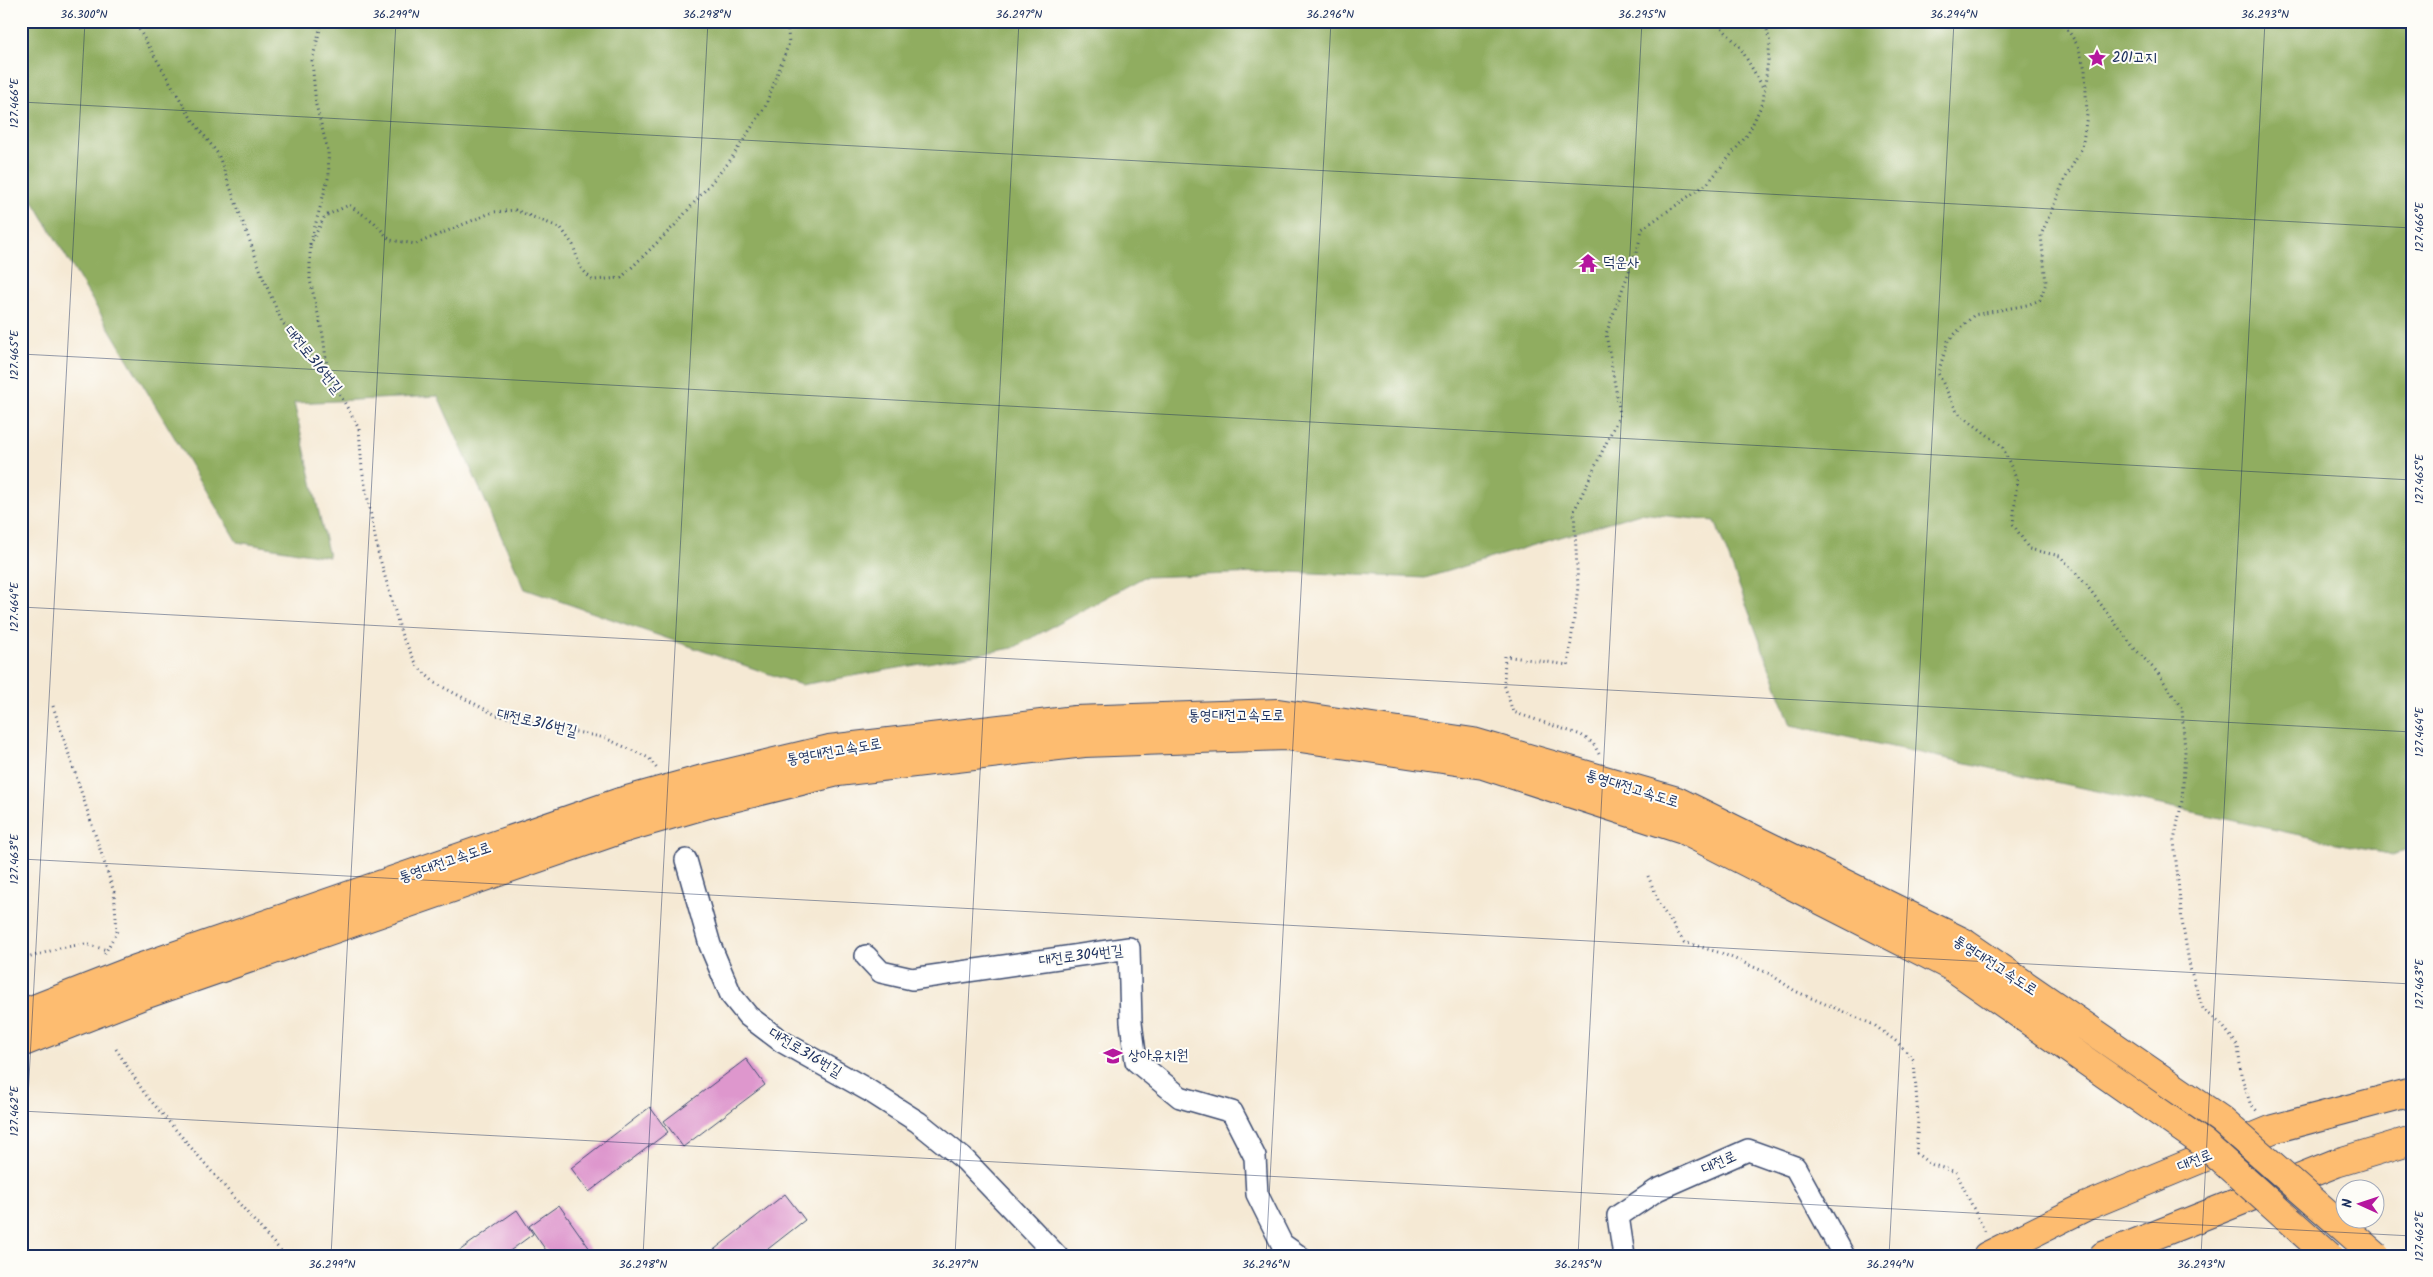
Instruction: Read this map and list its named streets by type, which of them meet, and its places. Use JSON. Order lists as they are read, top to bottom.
{
  "streets": {
    "main road": ["통영대전고속도로", "대전로"],
    "street": ["대전로316번길", "대전로304번길"]
  },
  "places": {
    "place": ["201고지"],
    "temple": ["덕운사"],
    "school or university": ["상아유치원"]
  },
  "north": "left",
  "coordinates": [
    "36.300°N",
    "36.299°N",
    "36.298°N",
    "36.297°N",
    "36.296°N",
    "36.295°N",
    "36.294°N",
    "36.293°N",
    "127.466°E",
    "127.465°E",
    "127.464°E",
    "127.463°E",
    "127.462°E"
  ]
}
